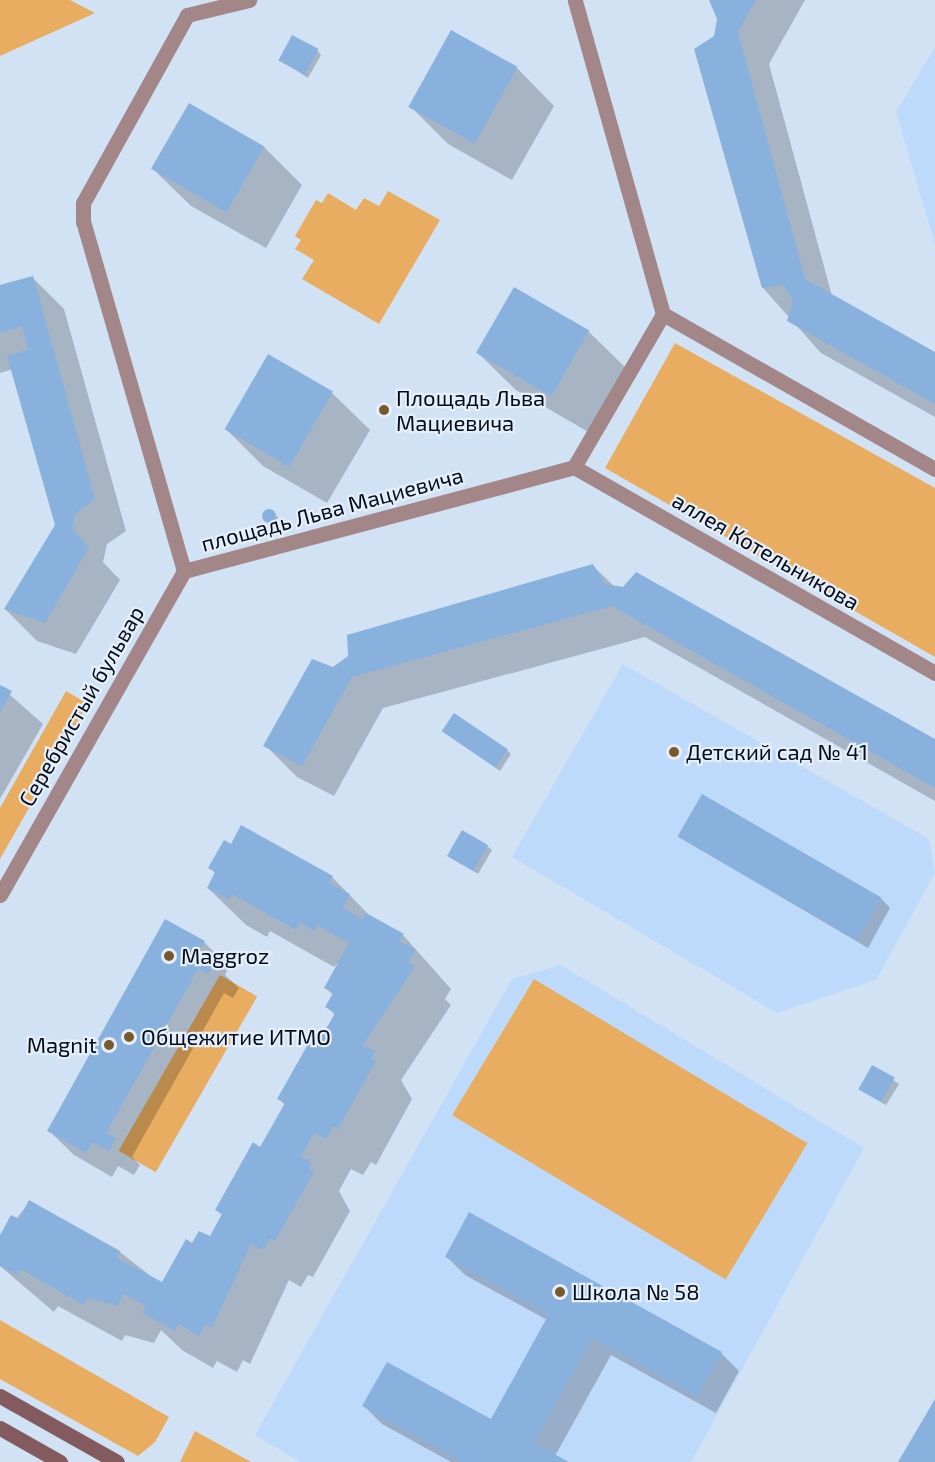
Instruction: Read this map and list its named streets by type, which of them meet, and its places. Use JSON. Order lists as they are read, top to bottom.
{
  "streets": {
    "street": ["площадь Льва Мациевича", "аллея Котельникова", "Серебристый бульвар"]
  },
  "crossings": [
    ["площадь Льва Мациевича", "аллея Котельникова"],
    ["площадь Льва Мациевича", "Серебристый бульвар"]
  ],
  "places": [
    "Площадь Льва Мациевича",
    "Детский сад № 41",
    "Maggroz",
    "Общежитие ИТМО",
    "Magnit",
    "Школа № 58"
  ]
}
